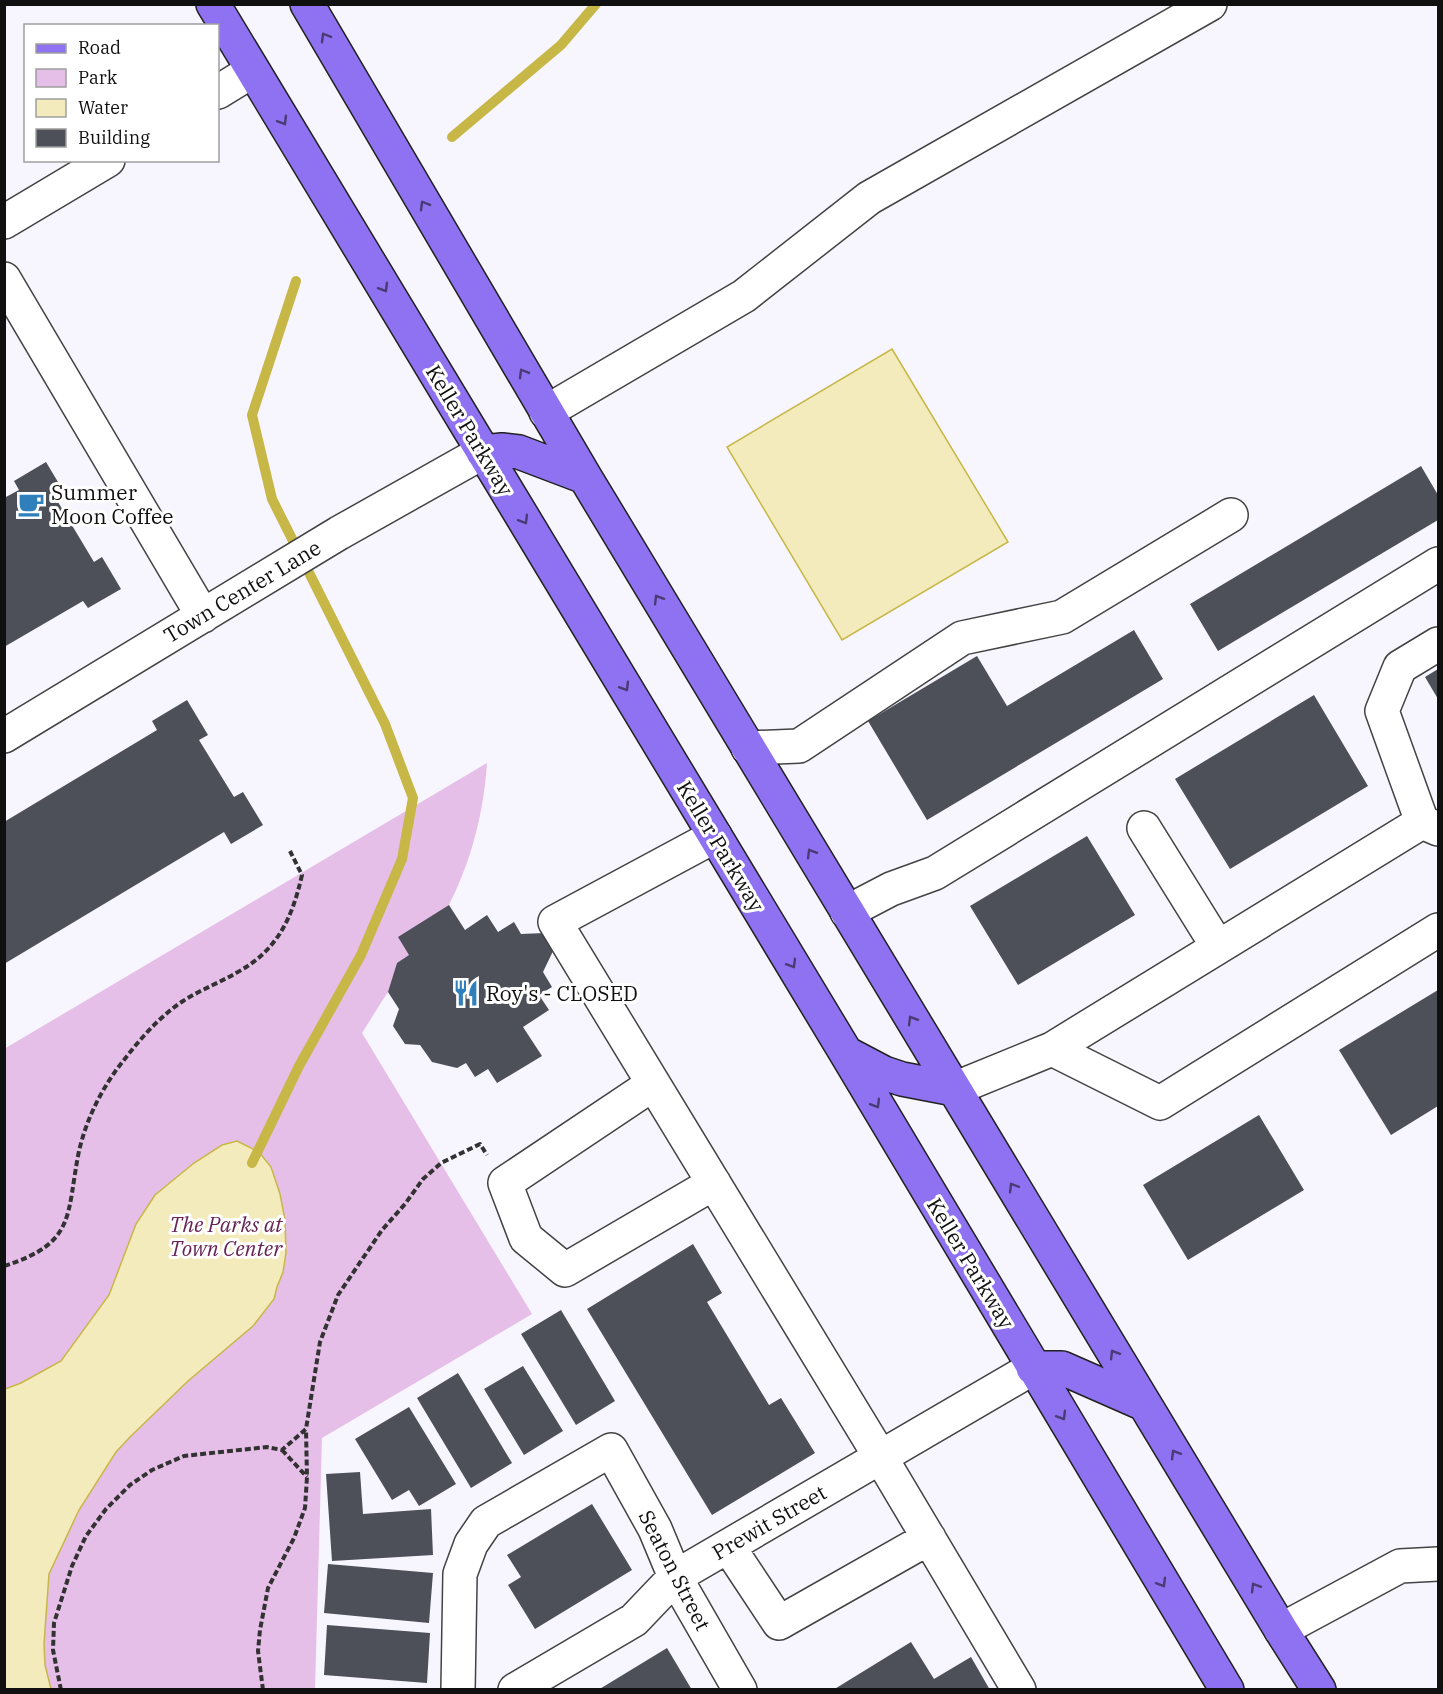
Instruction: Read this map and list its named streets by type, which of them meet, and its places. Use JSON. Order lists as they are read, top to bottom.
{
  "streets": {
    "main road": ["Keller Parkway"],
    "street": ["Town Center Lane", "Prewit Street", "Seaton Street"]
  },
  "crossings": [
    ["Keller Parkway", "Town Center Lane"],
    ["Keller Parkway", "Prewit Street"],
    ["Prewit Street", "Seaton Street"]
  ],
  "parks": ["The Parks at Town Center"],
  "places": {
    "cafe": ["Summer Moon Coffee"],
    "restaurant": ["Roy's - CLOSED"]
  },
  "legend": [
    "Road",
    "Park",
    "Water",
    "Building"
  ]
}
